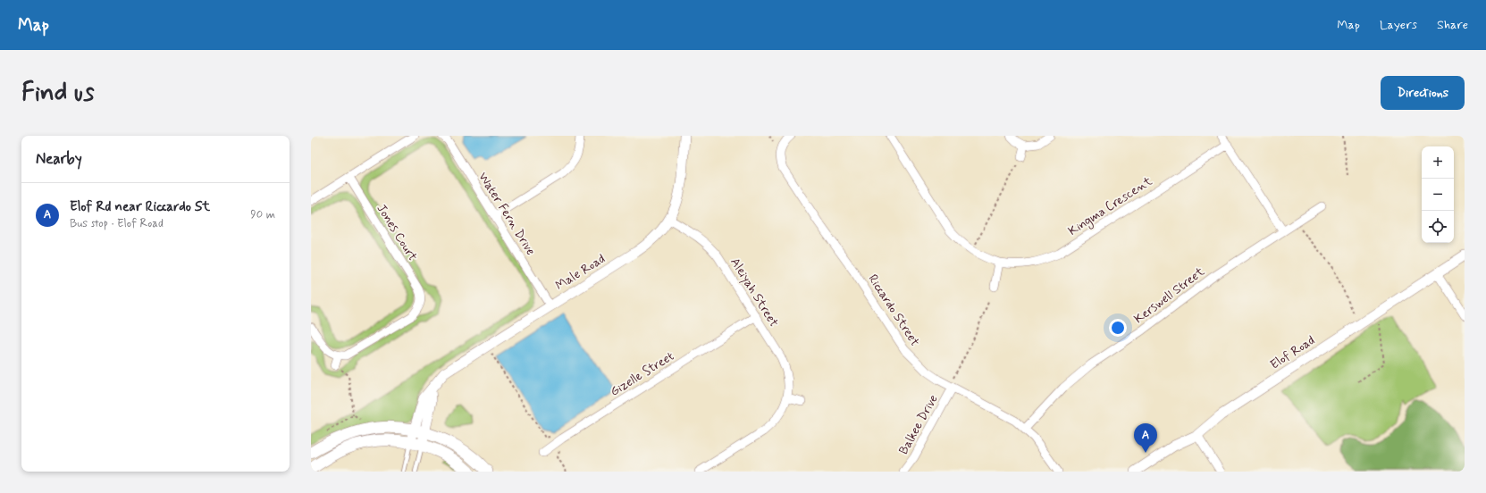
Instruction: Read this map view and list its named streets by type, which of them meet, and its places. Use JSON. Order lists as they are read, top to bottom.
{
  "streets": {
    "street": [
      "Kingma Crescent",
      "Water Fern Drive",
      "Jones Court",
      "Male Road",
      "Aleiyah Street",
      "Kerswell Street",
      "Riccardo Street",
      "Elof Road",
      "Gizelle Street",
      "Balkee Drive"
    ]
  },
  "crossings": [
    ["Water Fern Drive", "Male Road"],
    ["Male Road", "Aleiyah Street"],
    ["Aleiyah Street", "Gizelle Street"],
    ["Kerswell Street", "Riccardo Street"],
    ["Riccardo Street", "Balkee Drive"]
  ],
  "page": {
    "header": "Map",
    "nav": ["Map", "Layers", "Share"],
    "buttons": "Directions",
    "title": "Find us",
    "heading": "Nearby",
    "map_buttons": ["+", "−"],
    "list": [
      {
        "mark": "A",
        "name": "Elof Rd near Riccardo St",
        "note": "Bus stop · Elof Road",
        "value": "90 m"
      }
    ],
    "pins": "A"
  }
}
